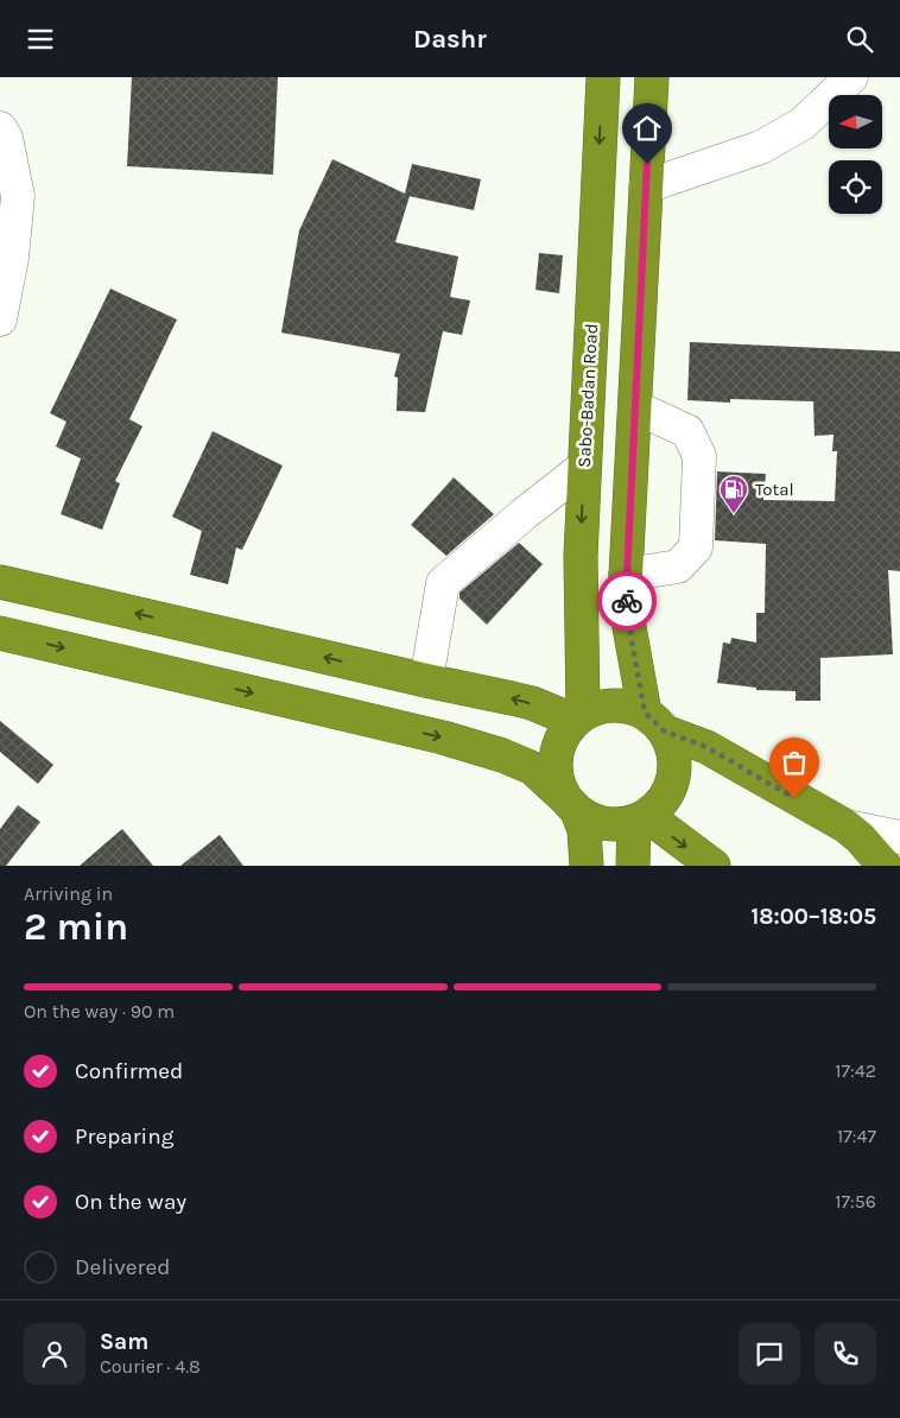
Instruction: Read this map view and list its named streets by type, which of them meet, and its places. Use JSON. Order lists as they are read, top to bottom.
{
  "streets": {
    "highway": ["Sabo-Badan Road"]
  },
  "places": {
    "fuel station": ["Total"]
  },
  "north": "left",
  "page": {
    "header": "Dashr",
    "heading": ["2 min", "Arriving in", "18:00–18:05"],
    "panel": ["Sam", "Courier · 4.8"],
    "bar": "On the way · 90 m",
    "list": [
      ["Confirmed", "17:42"],
      ["Preparing", "17:47"],
      ["On the way", "17:56"],
      "Delivered"
    ]
  }
}
